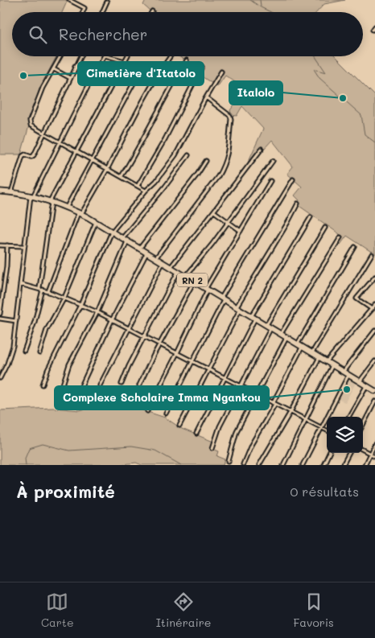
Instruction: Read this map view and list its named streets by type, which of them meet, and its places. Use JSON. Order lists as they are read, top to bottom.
{
  "streets": {
    "highway": ["RN 2"]
  },
  "places": ["Cimetière d'Itatolo", "Italolo", "Complexe Scholaire Imma Ngankou"],
  "page": {
    "search": "Rechercher",
    "heading": ["À proximité", "0 résultats"],
    "nav": ["Carte", "Itinéraire", "Favoris"]
  }
}
